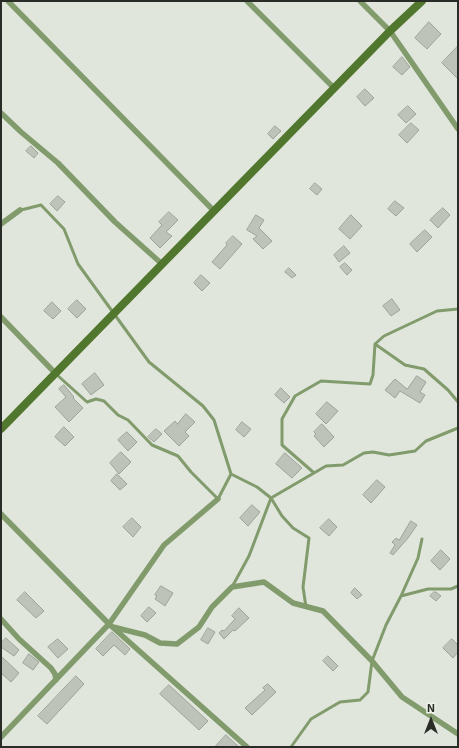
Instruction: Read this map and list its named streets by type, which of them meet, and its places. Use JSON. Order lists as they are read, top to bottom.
{
  "north": "top"
}
